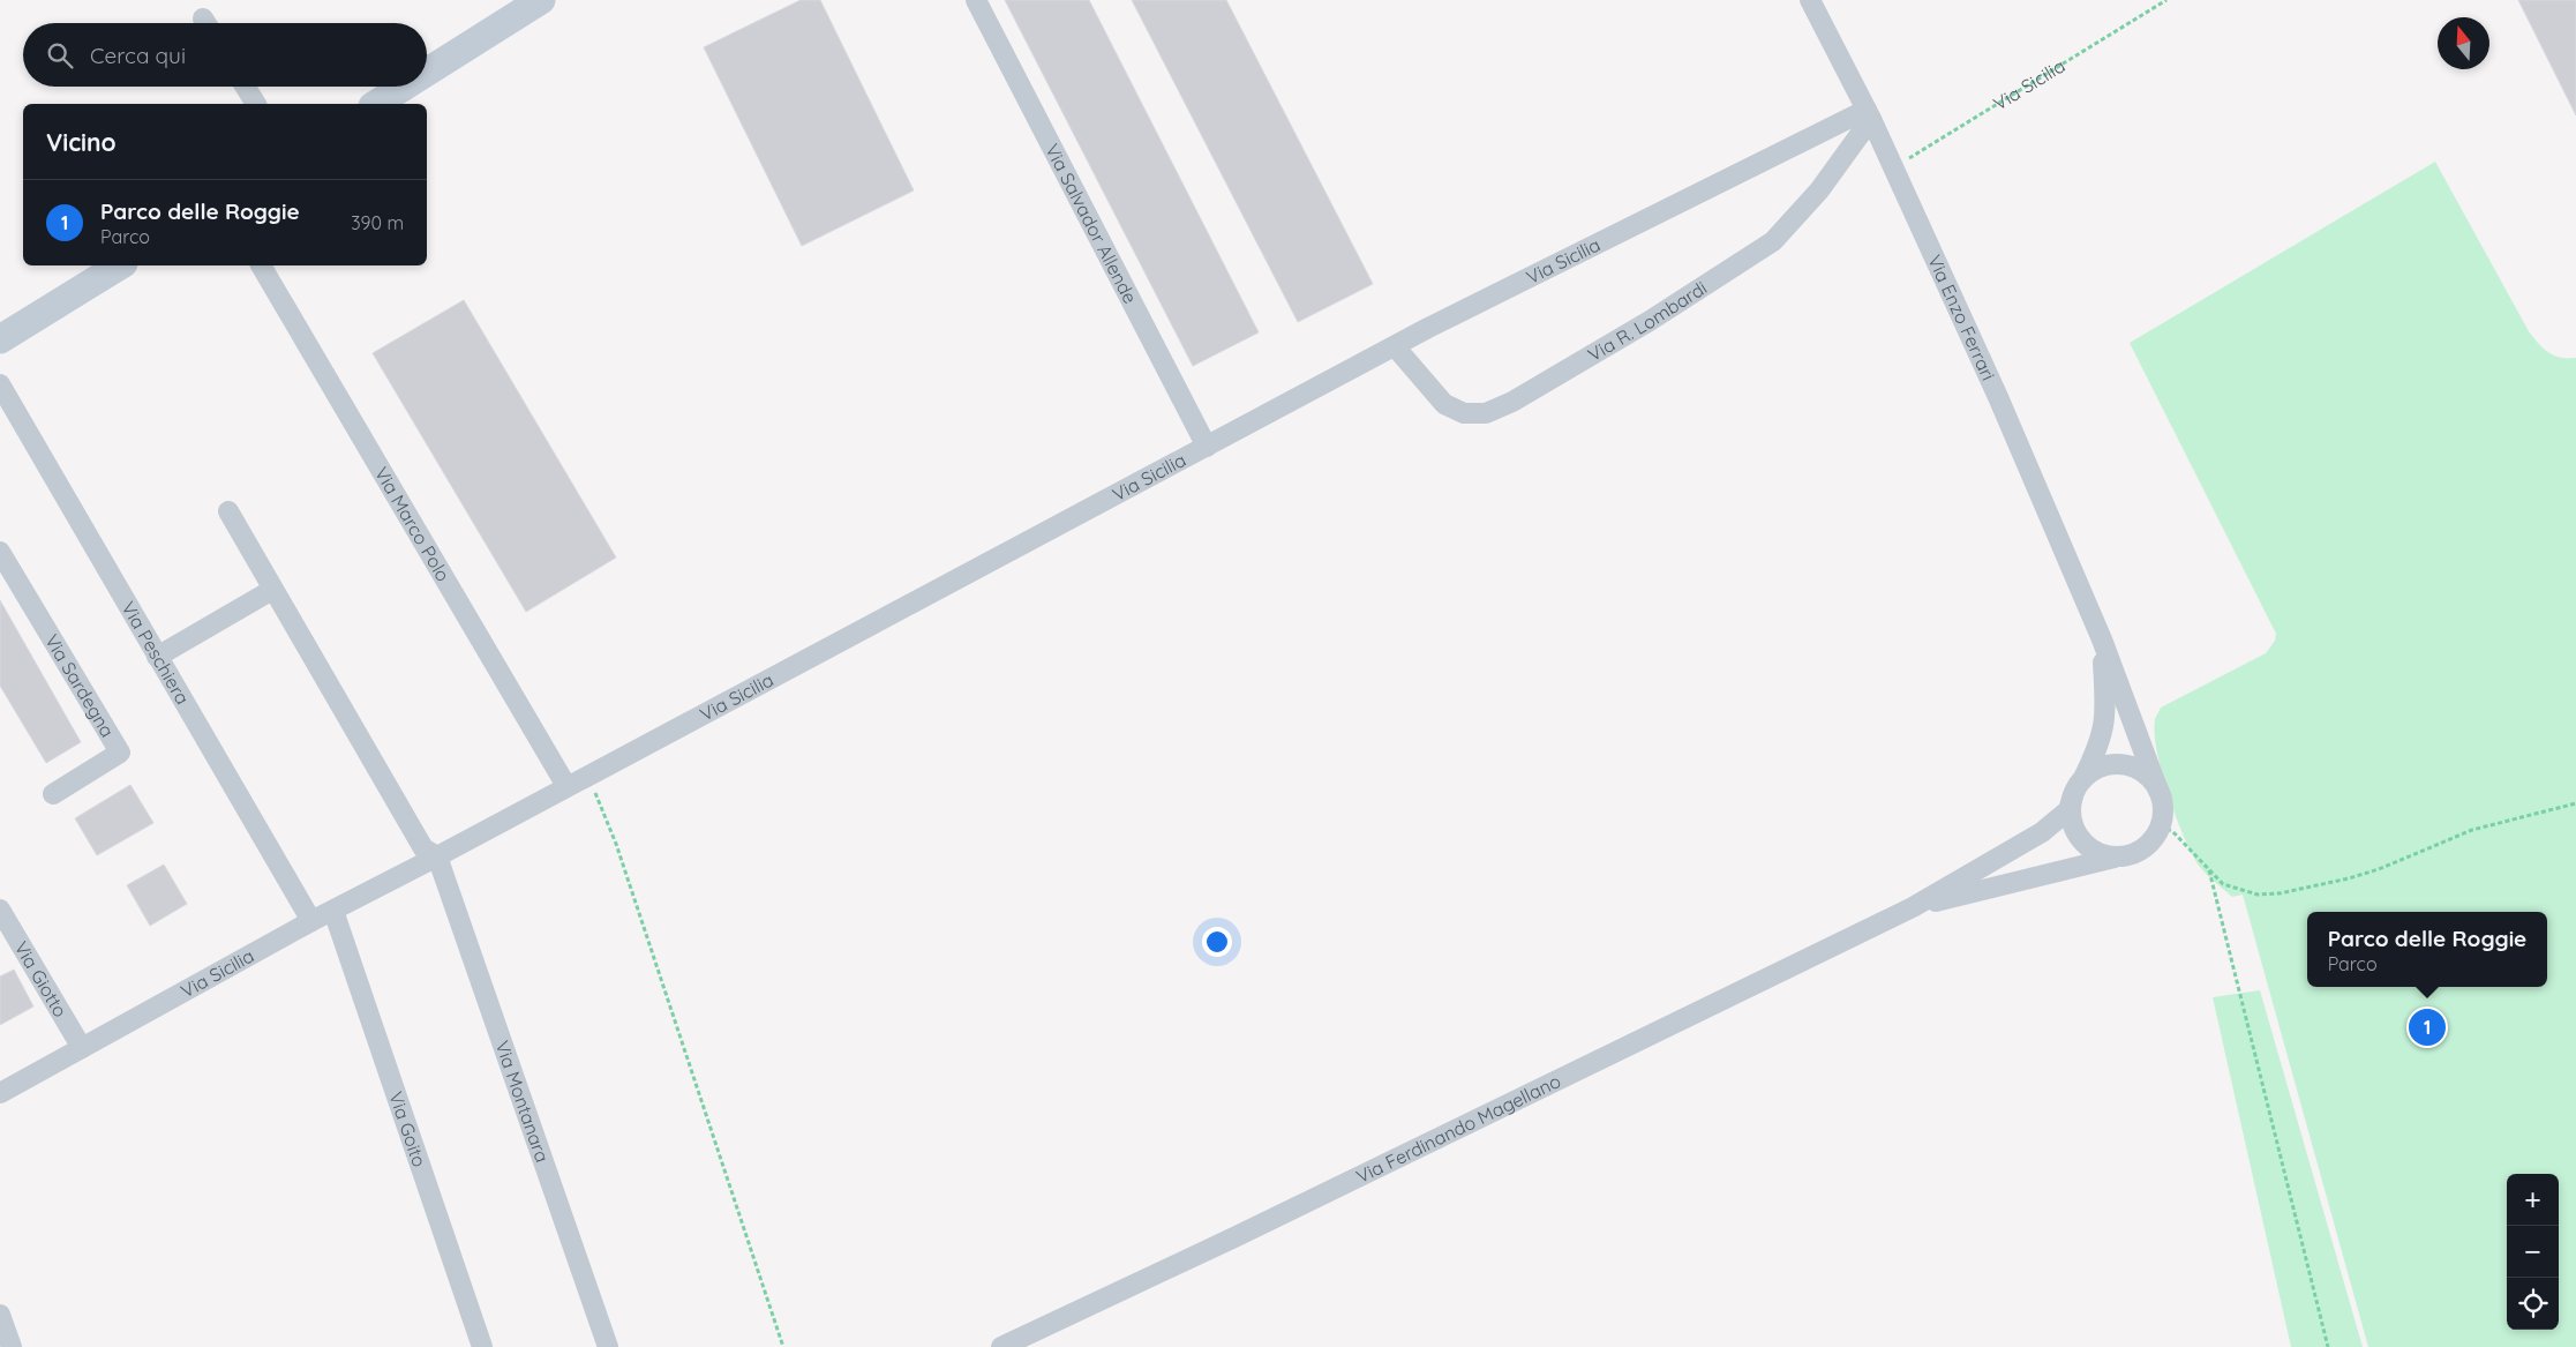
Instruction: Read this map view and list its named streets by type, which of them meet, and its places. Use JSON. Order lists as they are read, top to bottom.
{
  "streets": {
    "street": [
      "Via Sicilia",
      "Via Salvador Allende",
      "Via Enzo Ferrari",
      "Via R. Lombardi",
      "Via Marco Polo",
      "Via Peschiera",
      "Via Sardegna",
      "Via Giotto",
      "Via Montanara",
      "Via Goito",
      "Via Ferdinando Magellano"
    ]
  },
  "crossings": [
    ["Via Sicilia", "Via Salvador Allende"],
    ["Via Sicilia", "Via Enzo Ferrari"],
    ["Via Sicilia", "Via R. Lombardi"],
    ["Via Sicilia", "Via Marco Polo"],
    ["Via Sicilia", "Via Peschiera"],
    ["Via Sicilia", "Via Giotto"],
    ["Via Sicilia", "Via Montanara"],
    ["Via Sicilia", "Via Goito"],
    ["Via Enzo Ferrari", "Via R. Lombardi"],
    ["Via Enzo Ferrari", "Via Ferdinando Magellano"]
  ],
  "north": "top",
  "page": {
    "search": "Cerca qui",
    "heading": "Vicino",
    "list": [
      {
        "mark": "1",
        "name": "Parco delle Roggie",
        "note": "Parco",
        "value": "390 m"
      }
    ],
    "popup": ["Parco delle Roggie", "Parco"],
    "pins": "1",
    "map_buttons": ["+", "−"]
  }
}
